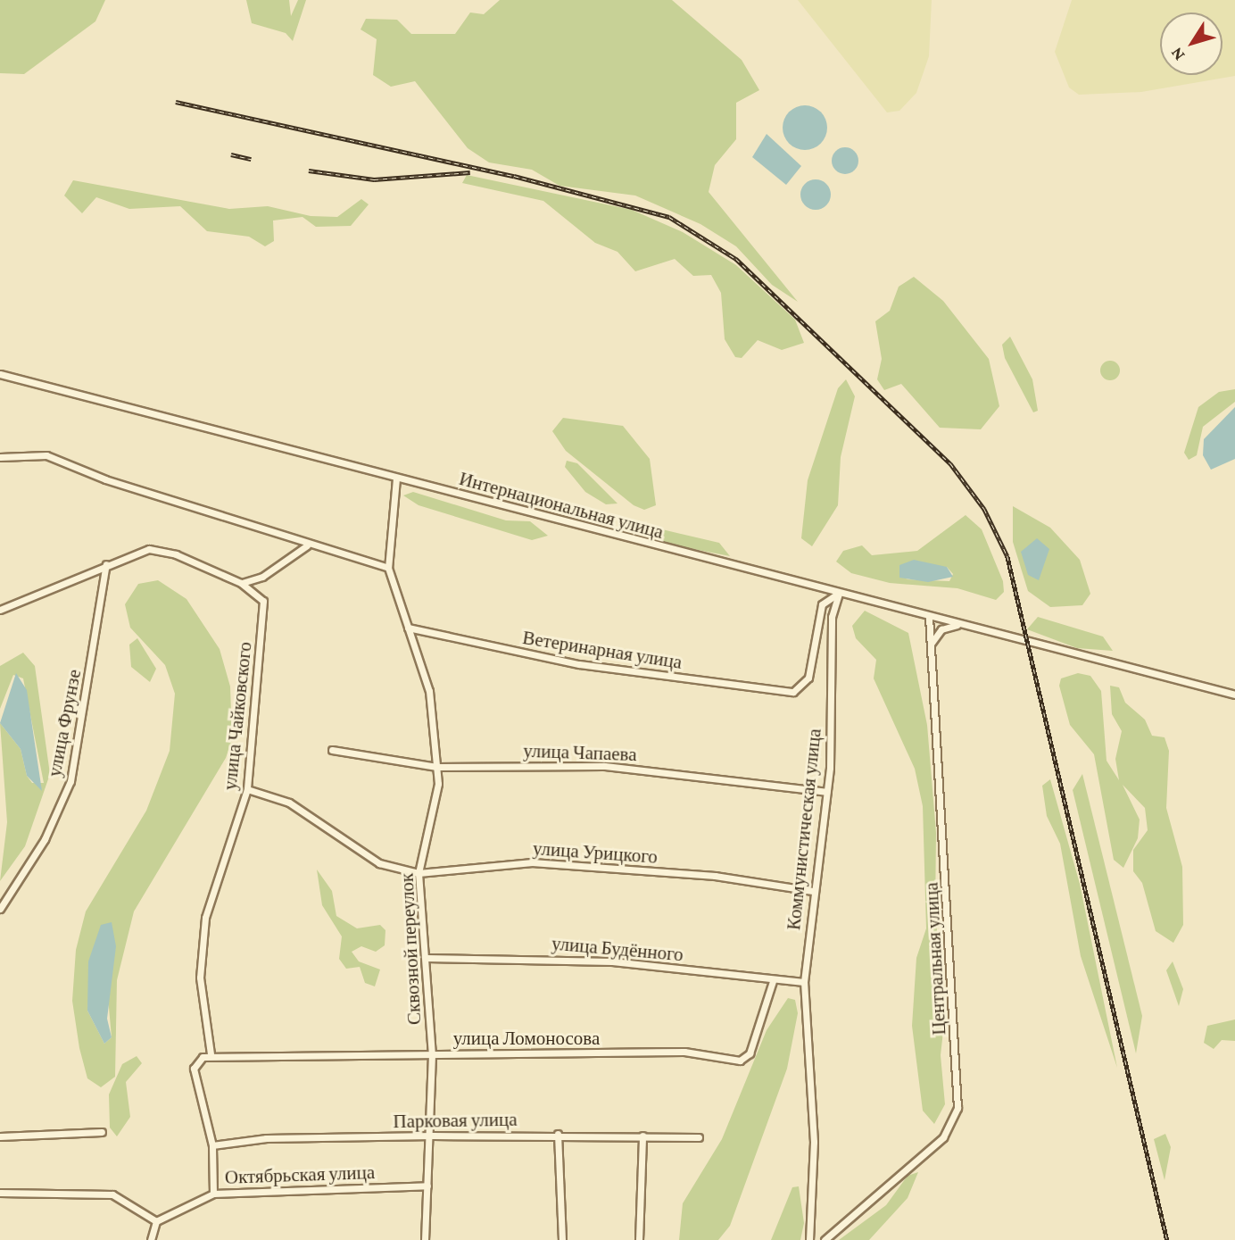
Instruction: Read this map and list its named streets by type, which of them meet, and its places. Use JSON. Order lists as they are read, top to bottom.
{
  "streets": {
    "street": [
      "Интернациональная улица",
      "Ветеринарная улица",
      "улица Чайковского",
      "улица Фрунзе",
      "улица Чапаева",
      "Коммунистическая улица",
      "улица Урицкого",
      "Сквозной переулок",
      "улица Будённого",
      "Центральная улица",
      "улица Ломоносова",
      "Парковая улица",
      "Октябрьская улица"
    ]
  },
  "crossings": [
    ["Интернациональная улица", "Ветеринарная улица"],
    ["Интернациональная улица", "Коммунистическая улица"],
    ["Интернациональная улица", "Сквозной переулок"],
    ["Интернациональная улица", "Центральная улица"],
    ["Ветеринарная улица", "Коммунистическая улица"],
    ["Ветеринарная улица", "Сквозной переулок"],
    ["улица Чайковского", "улица Урицкого"],
    ["улица Чайковского", "улица Ломоносова"],
    ["улица Чапаева", "Коммунистическая улица"],
    ["улица Чапаева", "Сквозной переулок"],
    ["Коммунистическая улица", "улица Урицкого"],
    ["Коммунистическая улица", "улица Будённого"],
    ["улица Урицкого", "Сквозной переулок"],
    ["Сквозной переулок", "улица Будённого"],
    ["Сквозной переулок", "улица Ломоносова"],
    ["Сквозной переулок", "Парковая улица"],
    ["Сквозной переулок", "Октябрьская улица"],
    ["улица Будённого", "улица Ломоносова"]
  ],
  "north": "bottom left"
}
